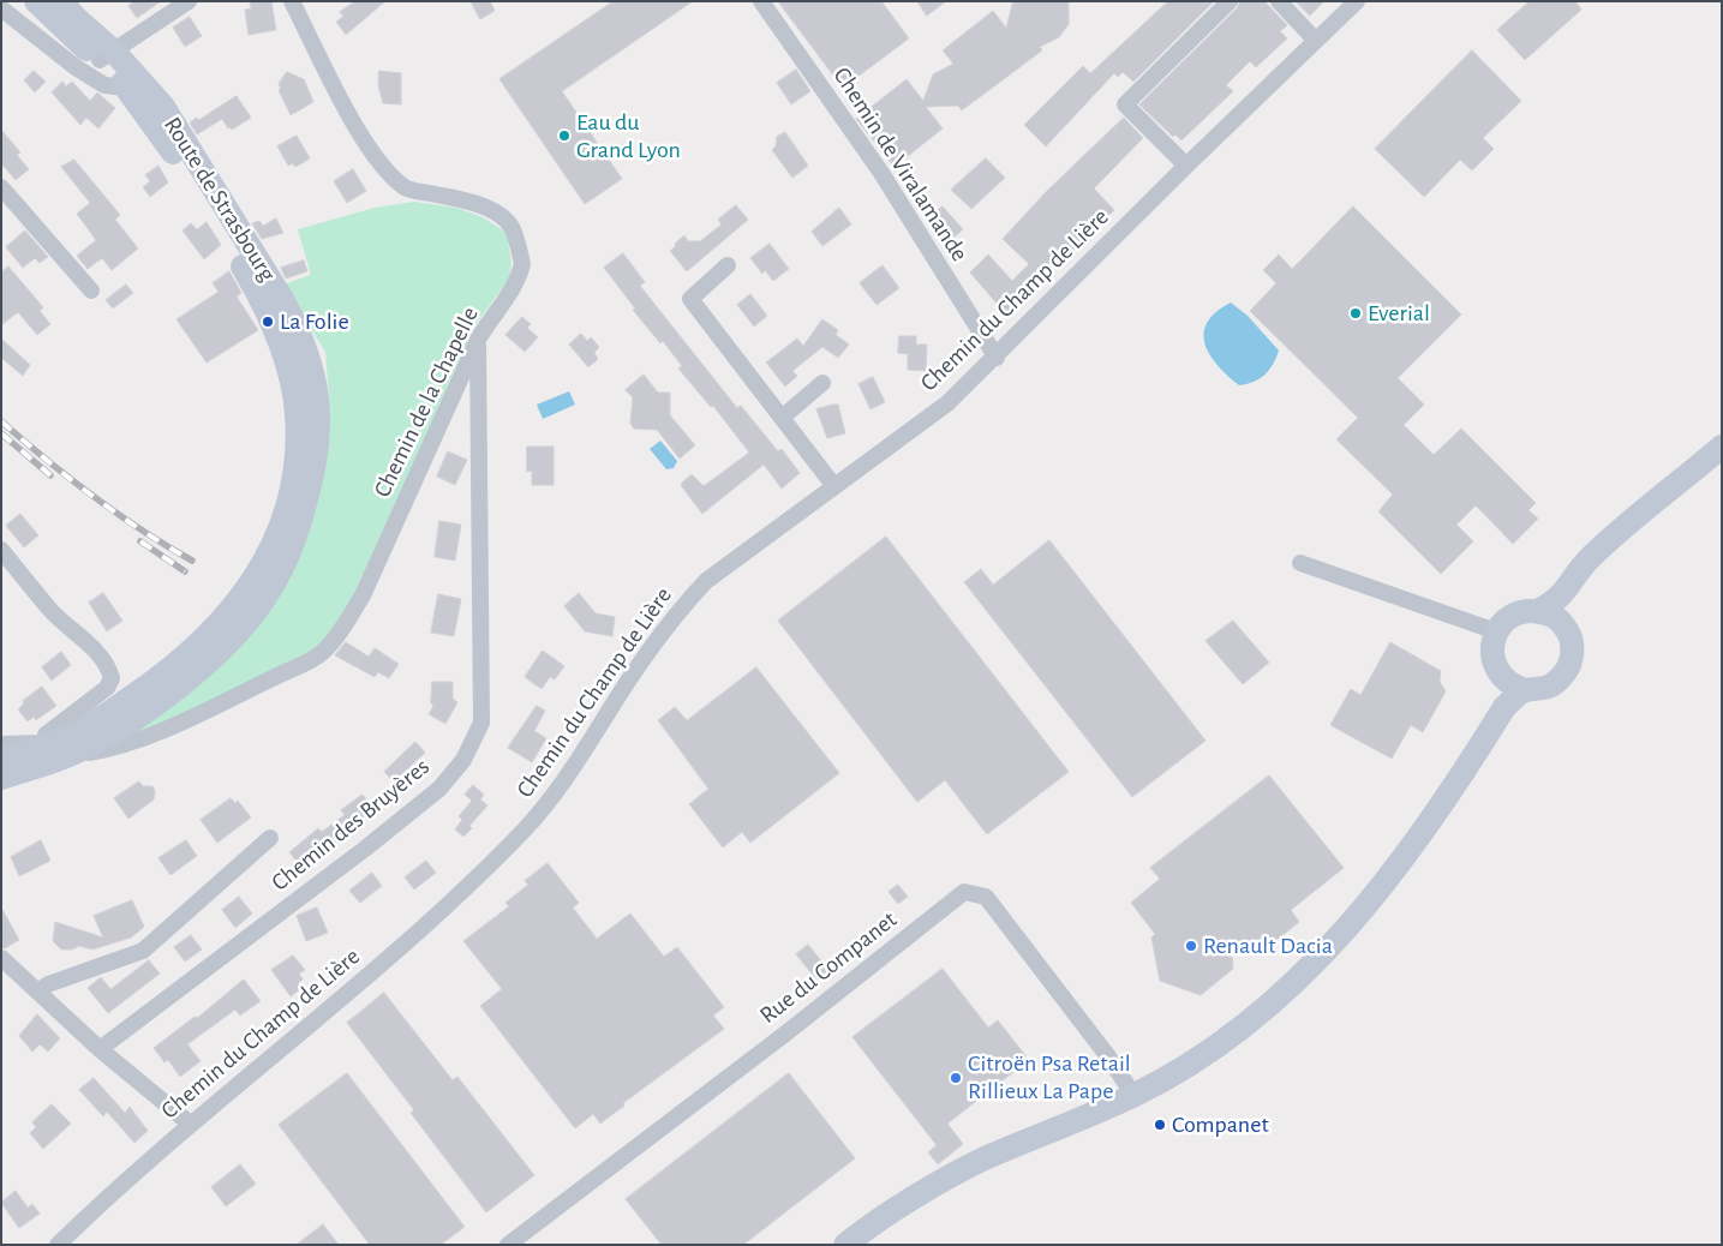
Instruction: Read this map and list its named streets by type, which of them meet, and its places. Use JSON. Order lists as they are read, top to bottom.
{
  "streets": {
    "main road": ["Route de Strasbourg"],
    "street": [
      "Chemin de Viralamande",
      "Chemin du Champ de Lière",
      "Chemin de la Chapelle",
      "Chemin des Bruyères",
      "Rue du Companet"
    ]
  },
  "crossings": [
    ["Chemin de Viralamande", "Chemin du Champ de Lière"],
    ["Route de Strasbourg", "Chemin de la Chapelle"],
    ["Chemin de la Chapelle", "Chemin des Bruyères"]
  ],
  "places": [
    "Eau du Grand Lyon",
    "Everial",
    "La Folie",
    "Renault Dacia",
    "Citroën Psa Retail Rillieux La Pape",
    "Companet"
  ]
}
